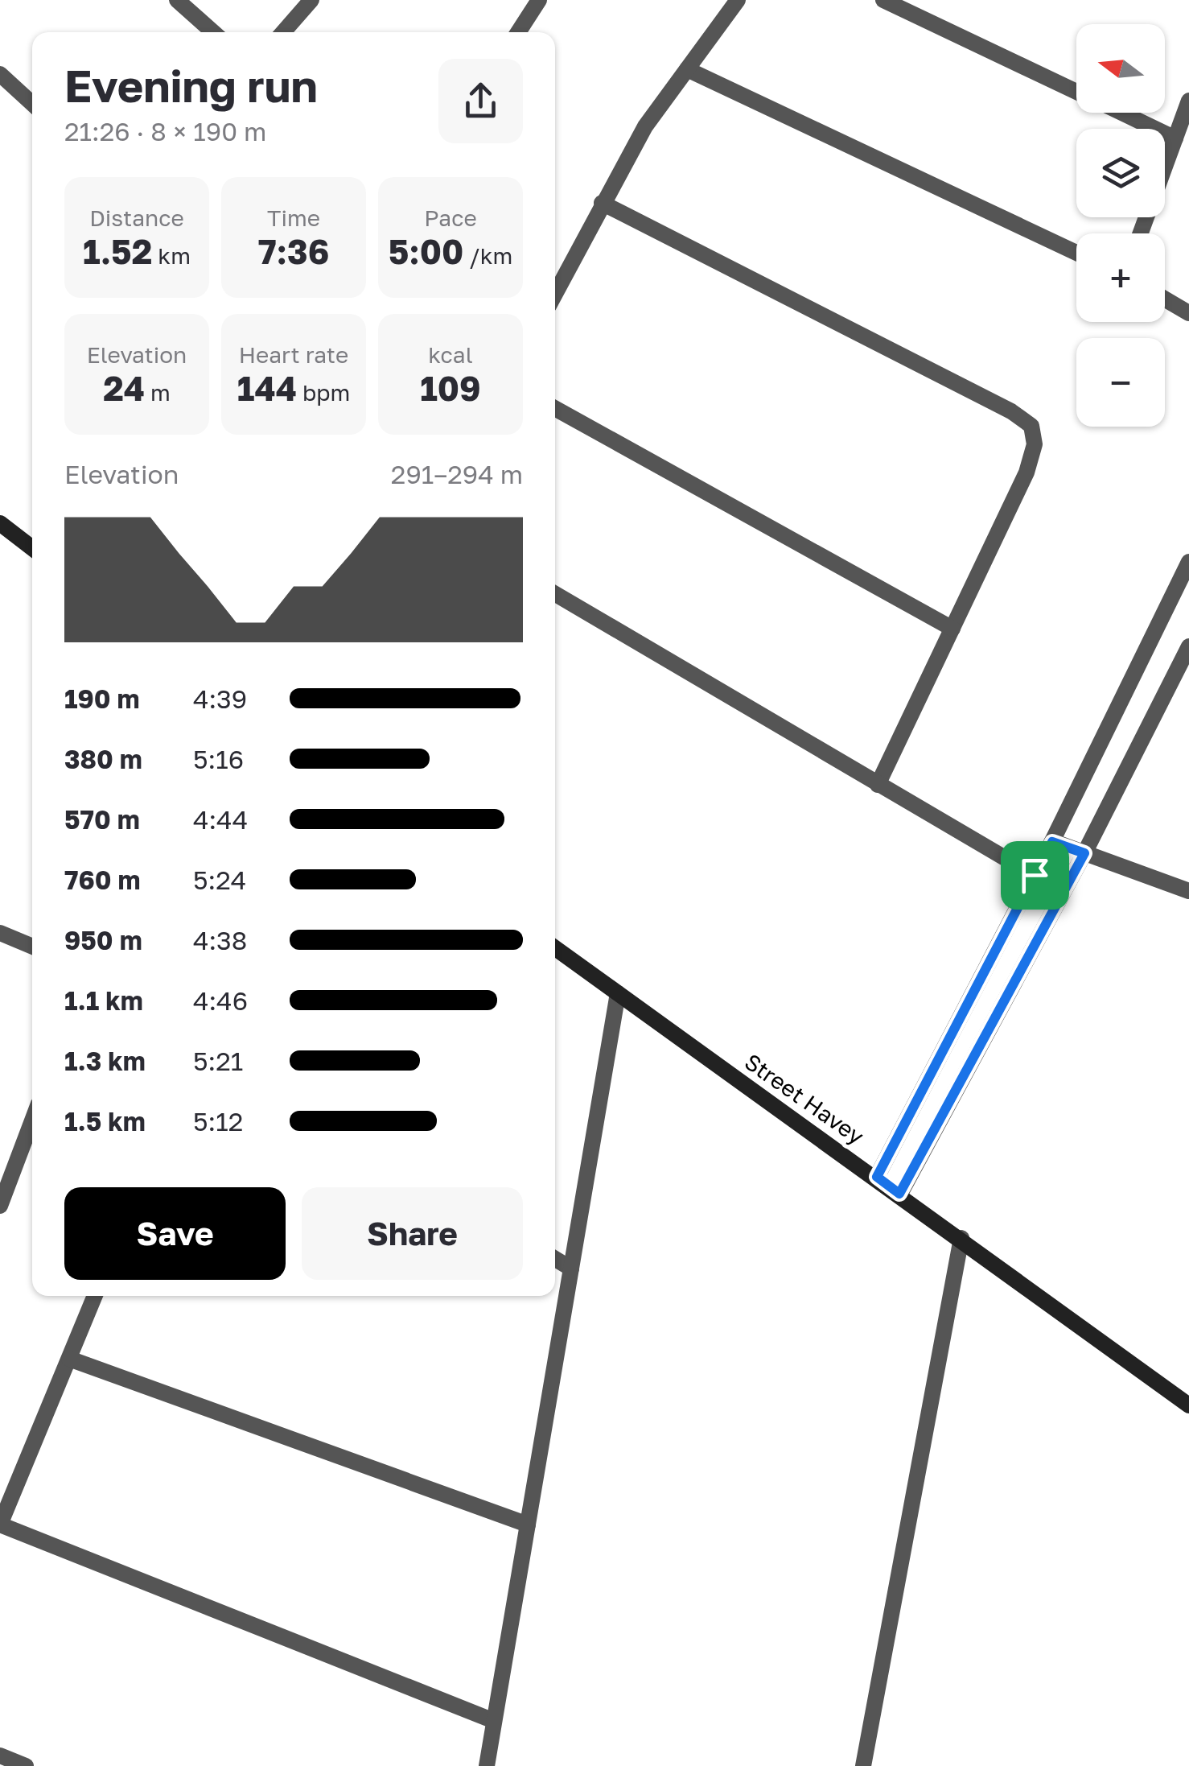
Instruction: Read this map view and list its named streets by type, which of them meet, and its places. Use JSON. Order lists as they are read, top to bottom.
{
  "streets": {
    "street": ["Street Havey"]
  },
  "north": "left",
  "page": {
    "map_buttons": ["+", "−"],
    "heading": ["Evening run", "21:26 · 8 × 190 m"],
    "stats": [
      ["Distance", "1.52 km"],
      ["Time", "7:36"],
      ["Pace", "5:00 /km"],
      ["Elevation", "24 m"],
      ["Heart rate", "144 bpm"],
      ["kcal", "109"]
    ],
    "chart": ["Elevation", "291–294 m"],
    "list": [
      {
        "name": "190 m",
        "note": "4:39"
      },
      {
        "name": "380 m",
        "note": "5:16"
      },
      {
        "name": "570 m",
        "note": "4:44"
      },
      {
        "name": "760 m",
        "note": "5:24"
      },
      {
        "name": "950 m",
        "note": "4:38"
      },
      {
        "name": "1.1 km",
        "note": "4:46"
      },
      {
        "name": "1.3 km",
        "note": "5:21"
      },
      {
        "name": "1.5 km",
        "note": "5:12"
      }
    ],
    "buttons": ["Save", "Share"]
  }
}
